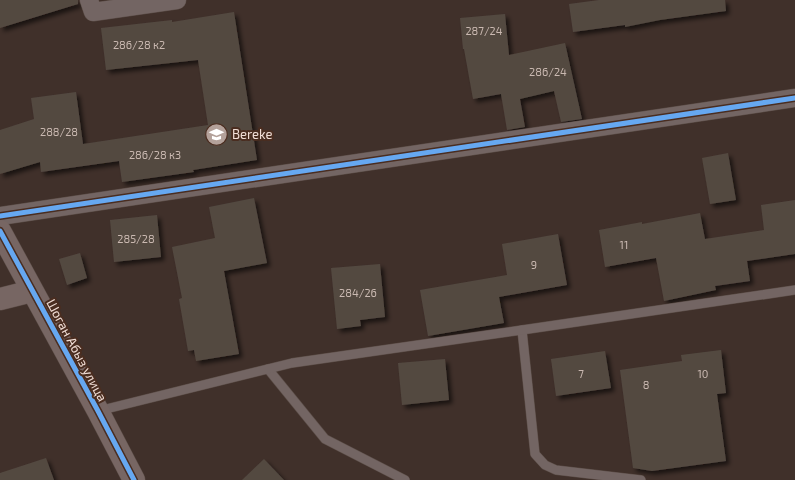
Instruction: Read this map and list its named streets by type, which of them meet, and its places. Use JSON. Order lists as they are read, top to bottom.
{
  "streets": {
    "street": ["Шоган Абыз улица"]
  },
  "places": {
    "school or university": ["Bereke"]
  },
  "house_numbers": [
    "287/24",
    "286/28 к2",
    "286/24",
    "288/28",
    "286/28 к3",
    "285/28",
    "11",
    "9",
    "284/26",
    "7",
    "10",
    "8"
  ]
}
